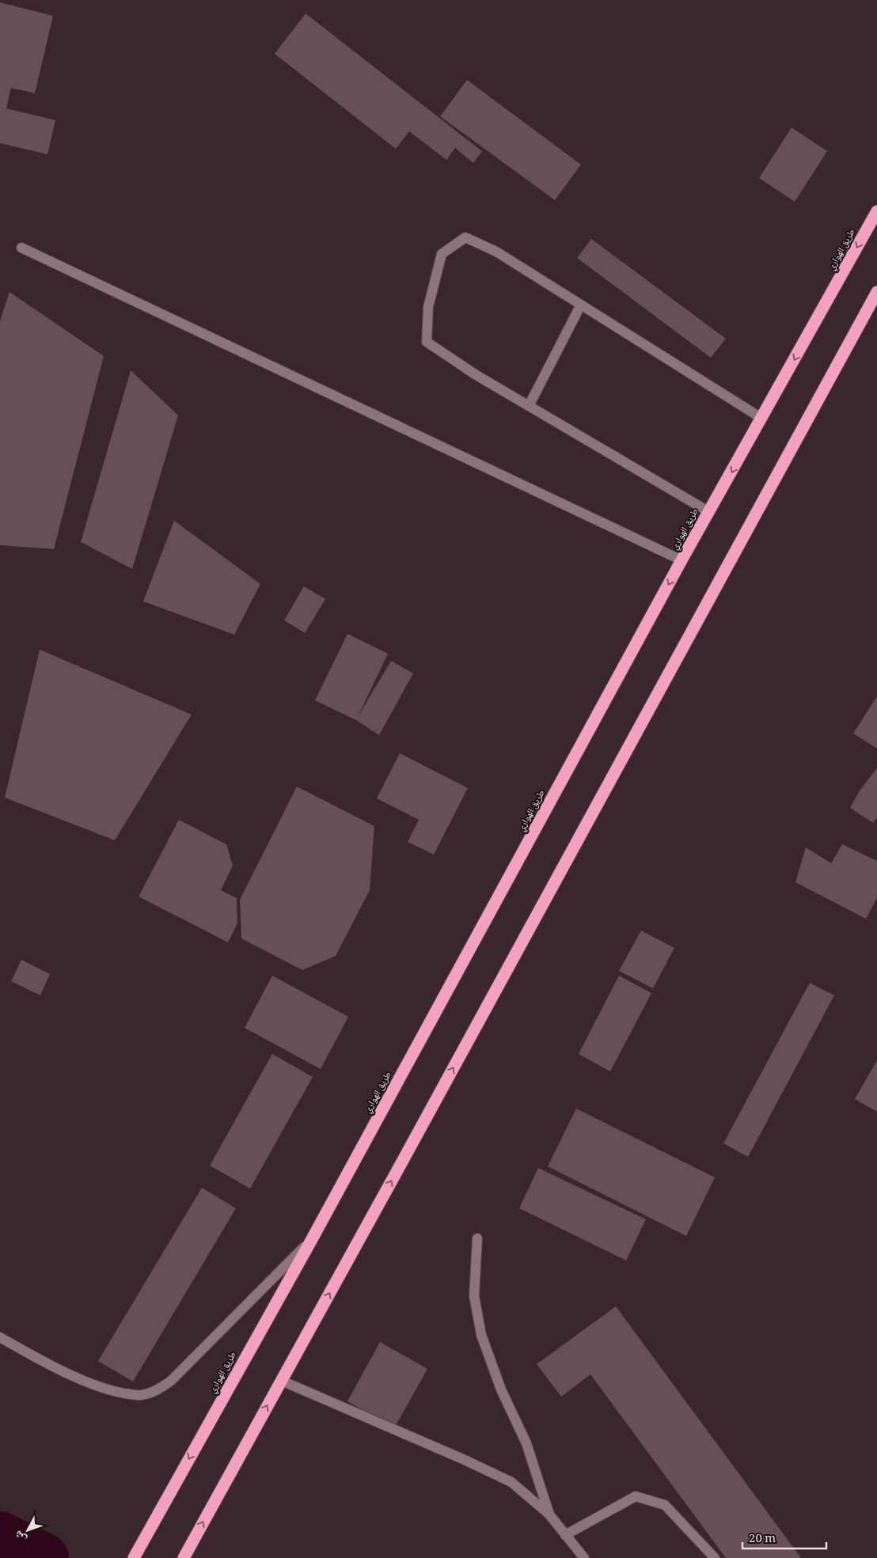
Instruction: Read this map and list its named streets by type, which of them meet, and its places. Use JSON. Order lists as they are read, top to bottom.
{
  "streets": {
    "highway": ["طريق الهواري"]
  },
  "scale_bar": "20 m",
  "north": "bottom left"
}
